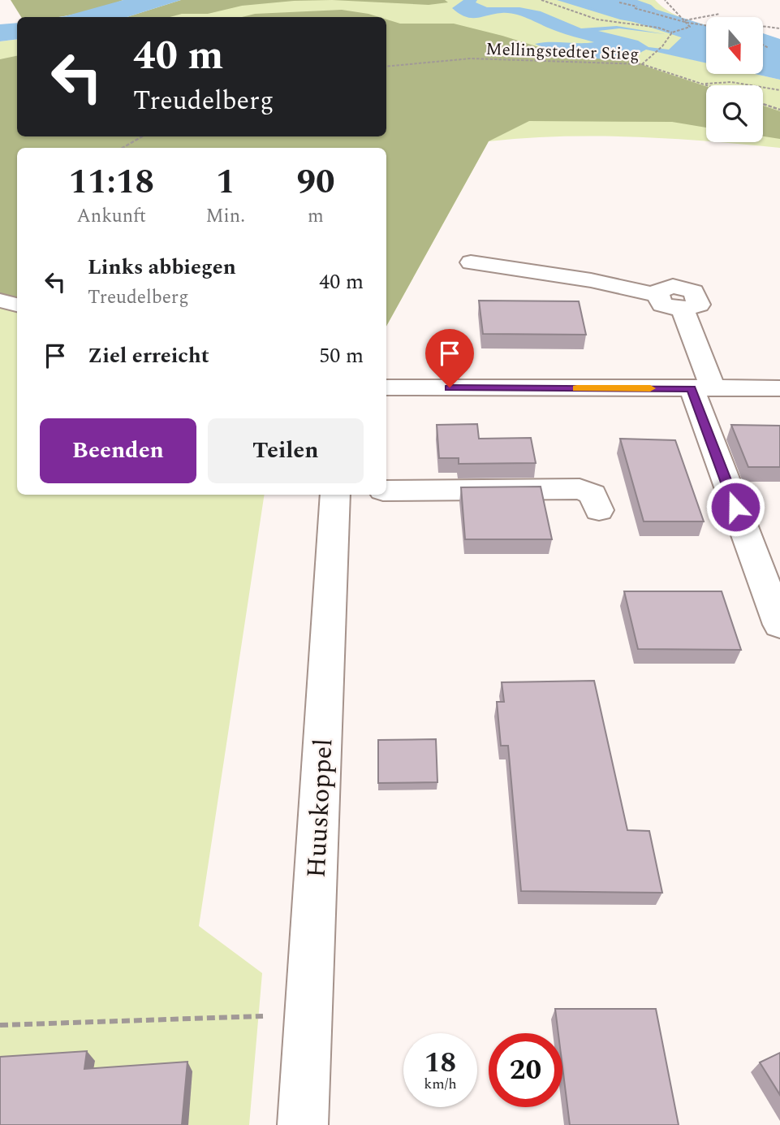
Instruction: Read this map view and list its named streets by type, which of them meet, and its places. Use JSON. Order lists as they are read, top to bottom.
{
  "streets": {
    "street": ["Huuskoppel"],
    "path": ["Mellingstedter Stieg"]
  },
  "north": "bottom",
  "page": {
    "turn": ["40 m", "Treudelberg"],
    "eta": [
      "11:18",
      "Ankunft",
      "1",
      "Min.",
      "90",
      "m"
    ],
    "list": [
      {
        "name": "Links abbiegen",
        "note": "Treudelberg",
        "value": "40 m"
      },
      {
        "name": "Ziel erreicht",
        "value": "50 m"
      }
    ],
    "buttons": ["Beenden", "Teilen"],
    "speed": "18 km/h",
    "limit": "20"
  }
}
